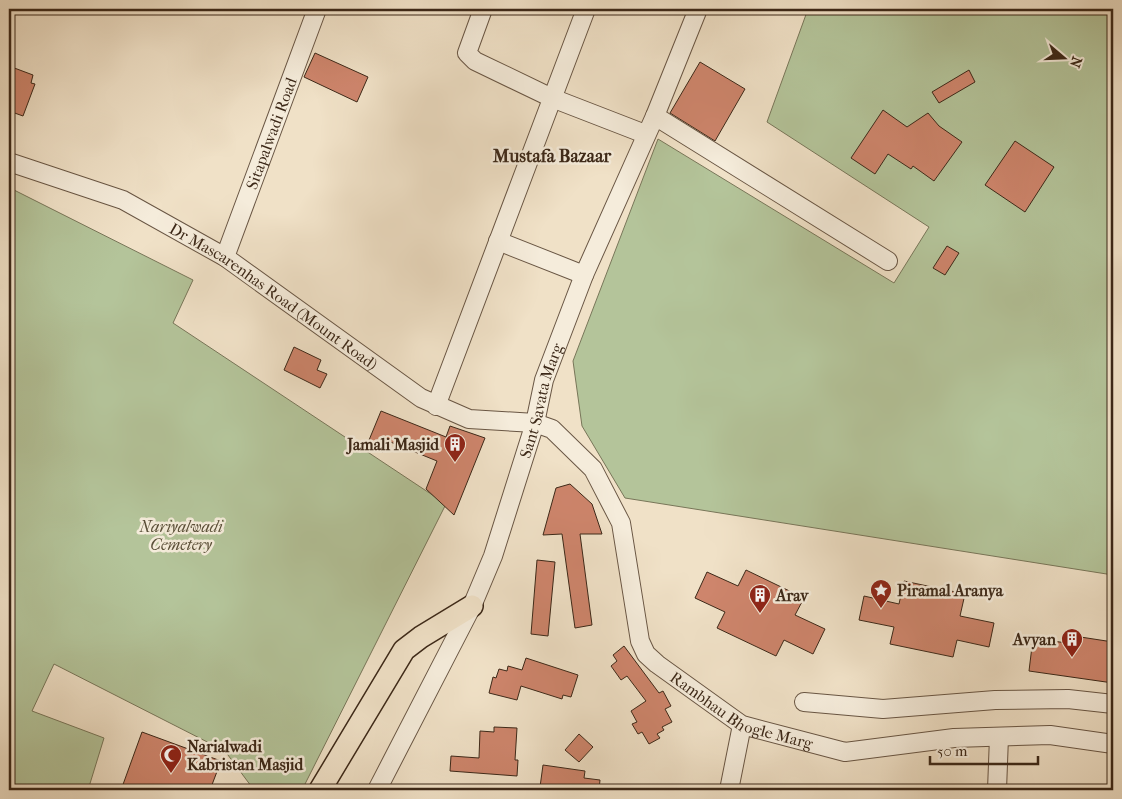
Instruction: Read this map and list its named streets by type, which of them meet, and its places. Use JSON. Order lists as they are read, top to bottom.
{
  "streets": {
    "street": [
      "Sitapalwadi Road",
      "Dr Mascarenhas Road (Mount Road)",
      "Sant Savata Marg",
      "Rambhau Bhogle Marg"
    ]
  },
  "crossings": [
    ["Sitapalwadi Road", "Dr Mascarenhas Road (Mount Road)"],
    ["Dr Mascarenhas Road (Mount Road)", "Sant Savata Marg"],
    ["Dr Mascarenhas Road (Mount Road)", "Rambhau Bhogle Marg"],
    ["Sant Savata Marg", "Rambhau Bhogle Marg"]
  ],
  "districts": ["Mustafa Bazaar"],
  "parks": ["Nariyalwadi Cemetery"],
  "places": {
    "building": ["Jamali Masjid", "Arav", "Avyan"],
    "place": ["Piramal Aranya"],
    "mosque": ["Narialwadi Kabristan Masjid"]
  },
  "scale_bar": "50 m",
  "north": "right"
}
